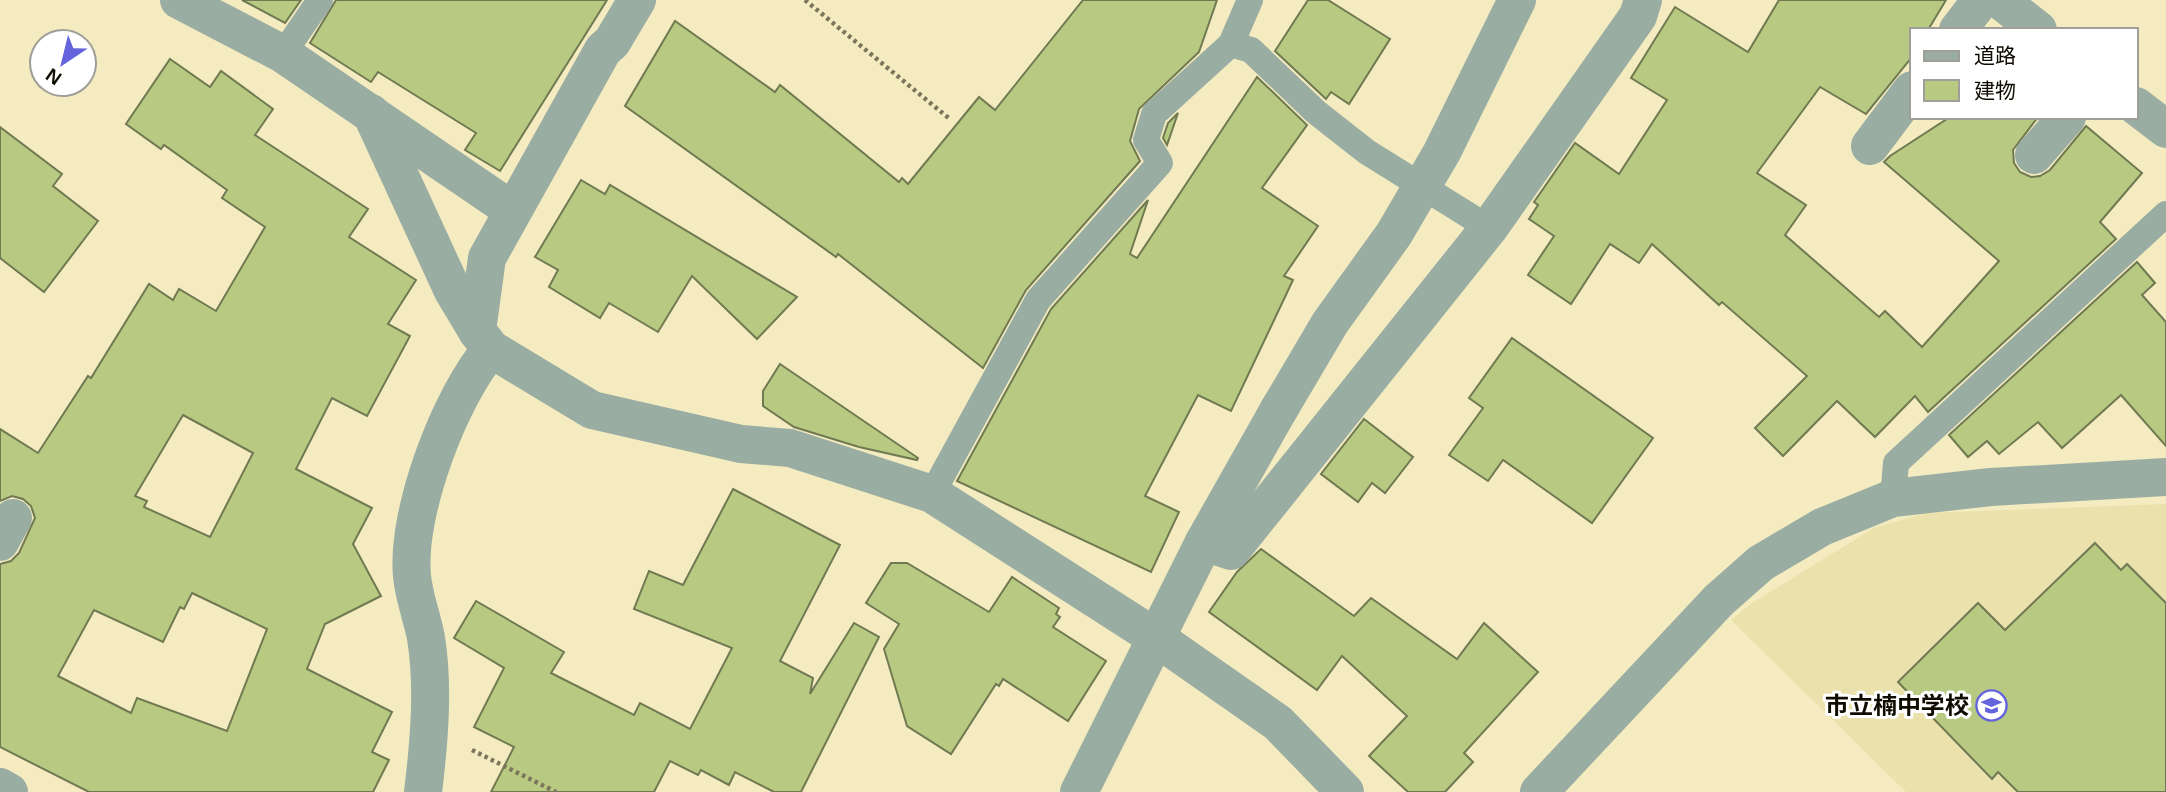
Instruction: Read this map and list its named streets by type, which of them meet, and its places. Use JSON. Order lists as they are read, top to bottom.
{
  "places": {
    "school or university": ["市立楠中学校"]
  },
  "legend": ["道路", "建物"],
  "north": "bottom left"
}
